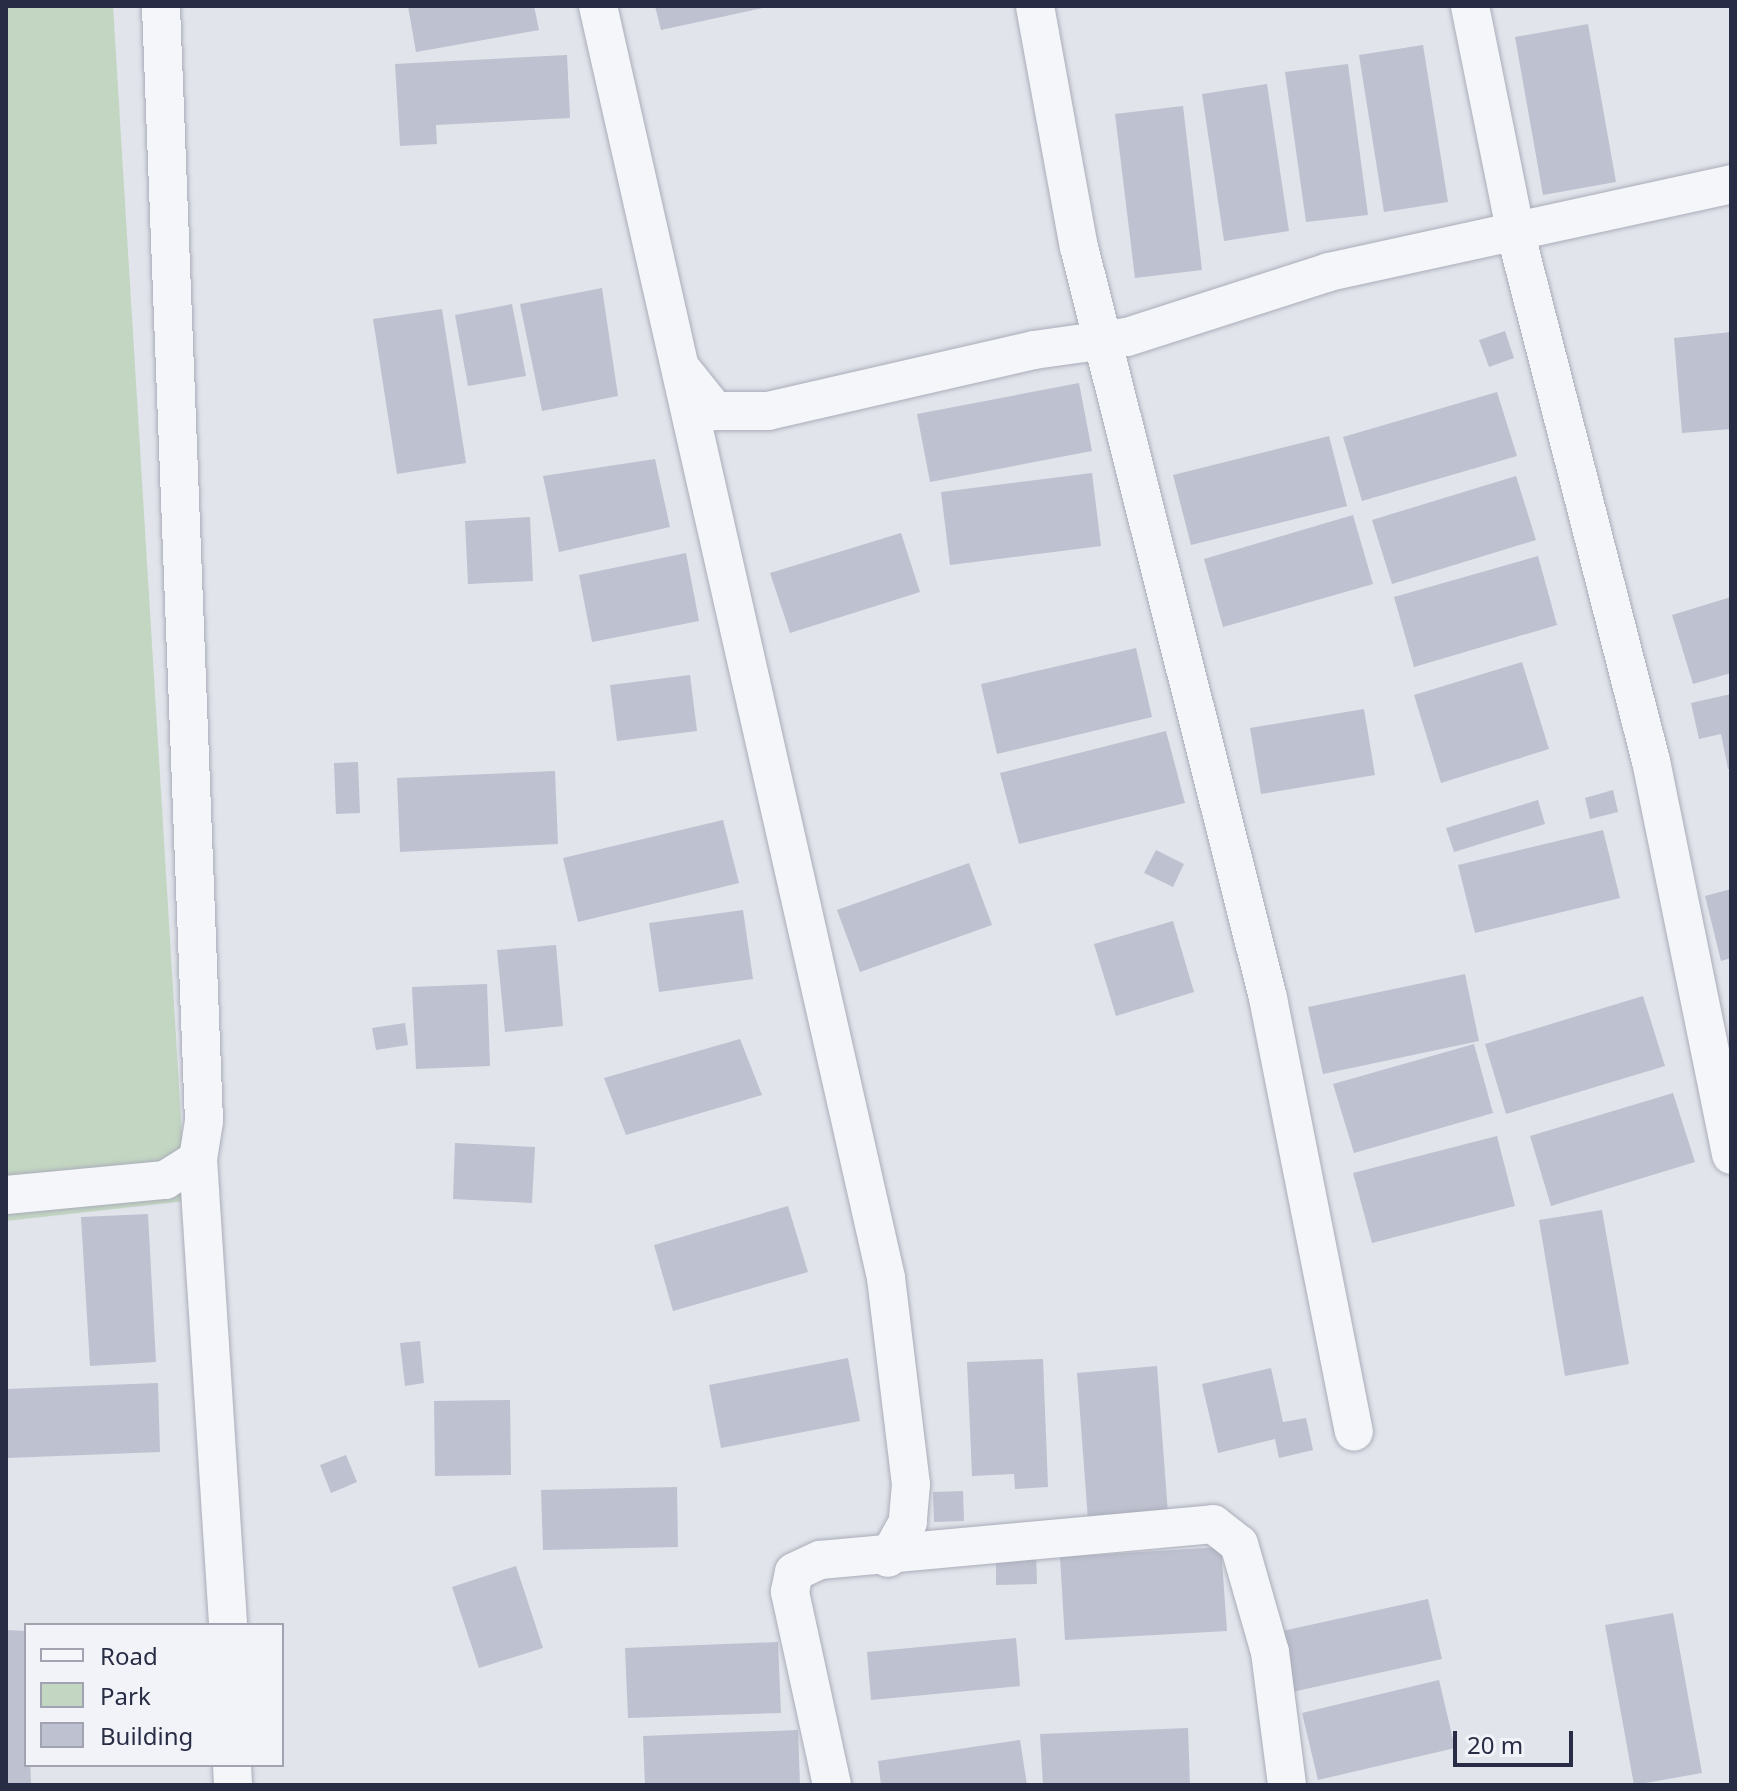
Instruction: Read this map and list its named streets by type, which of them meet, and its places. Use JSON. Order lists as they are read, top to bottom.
{
  "legend": ["Road", "Park", "Building"],
  "scale_bar": "20 m"
}
